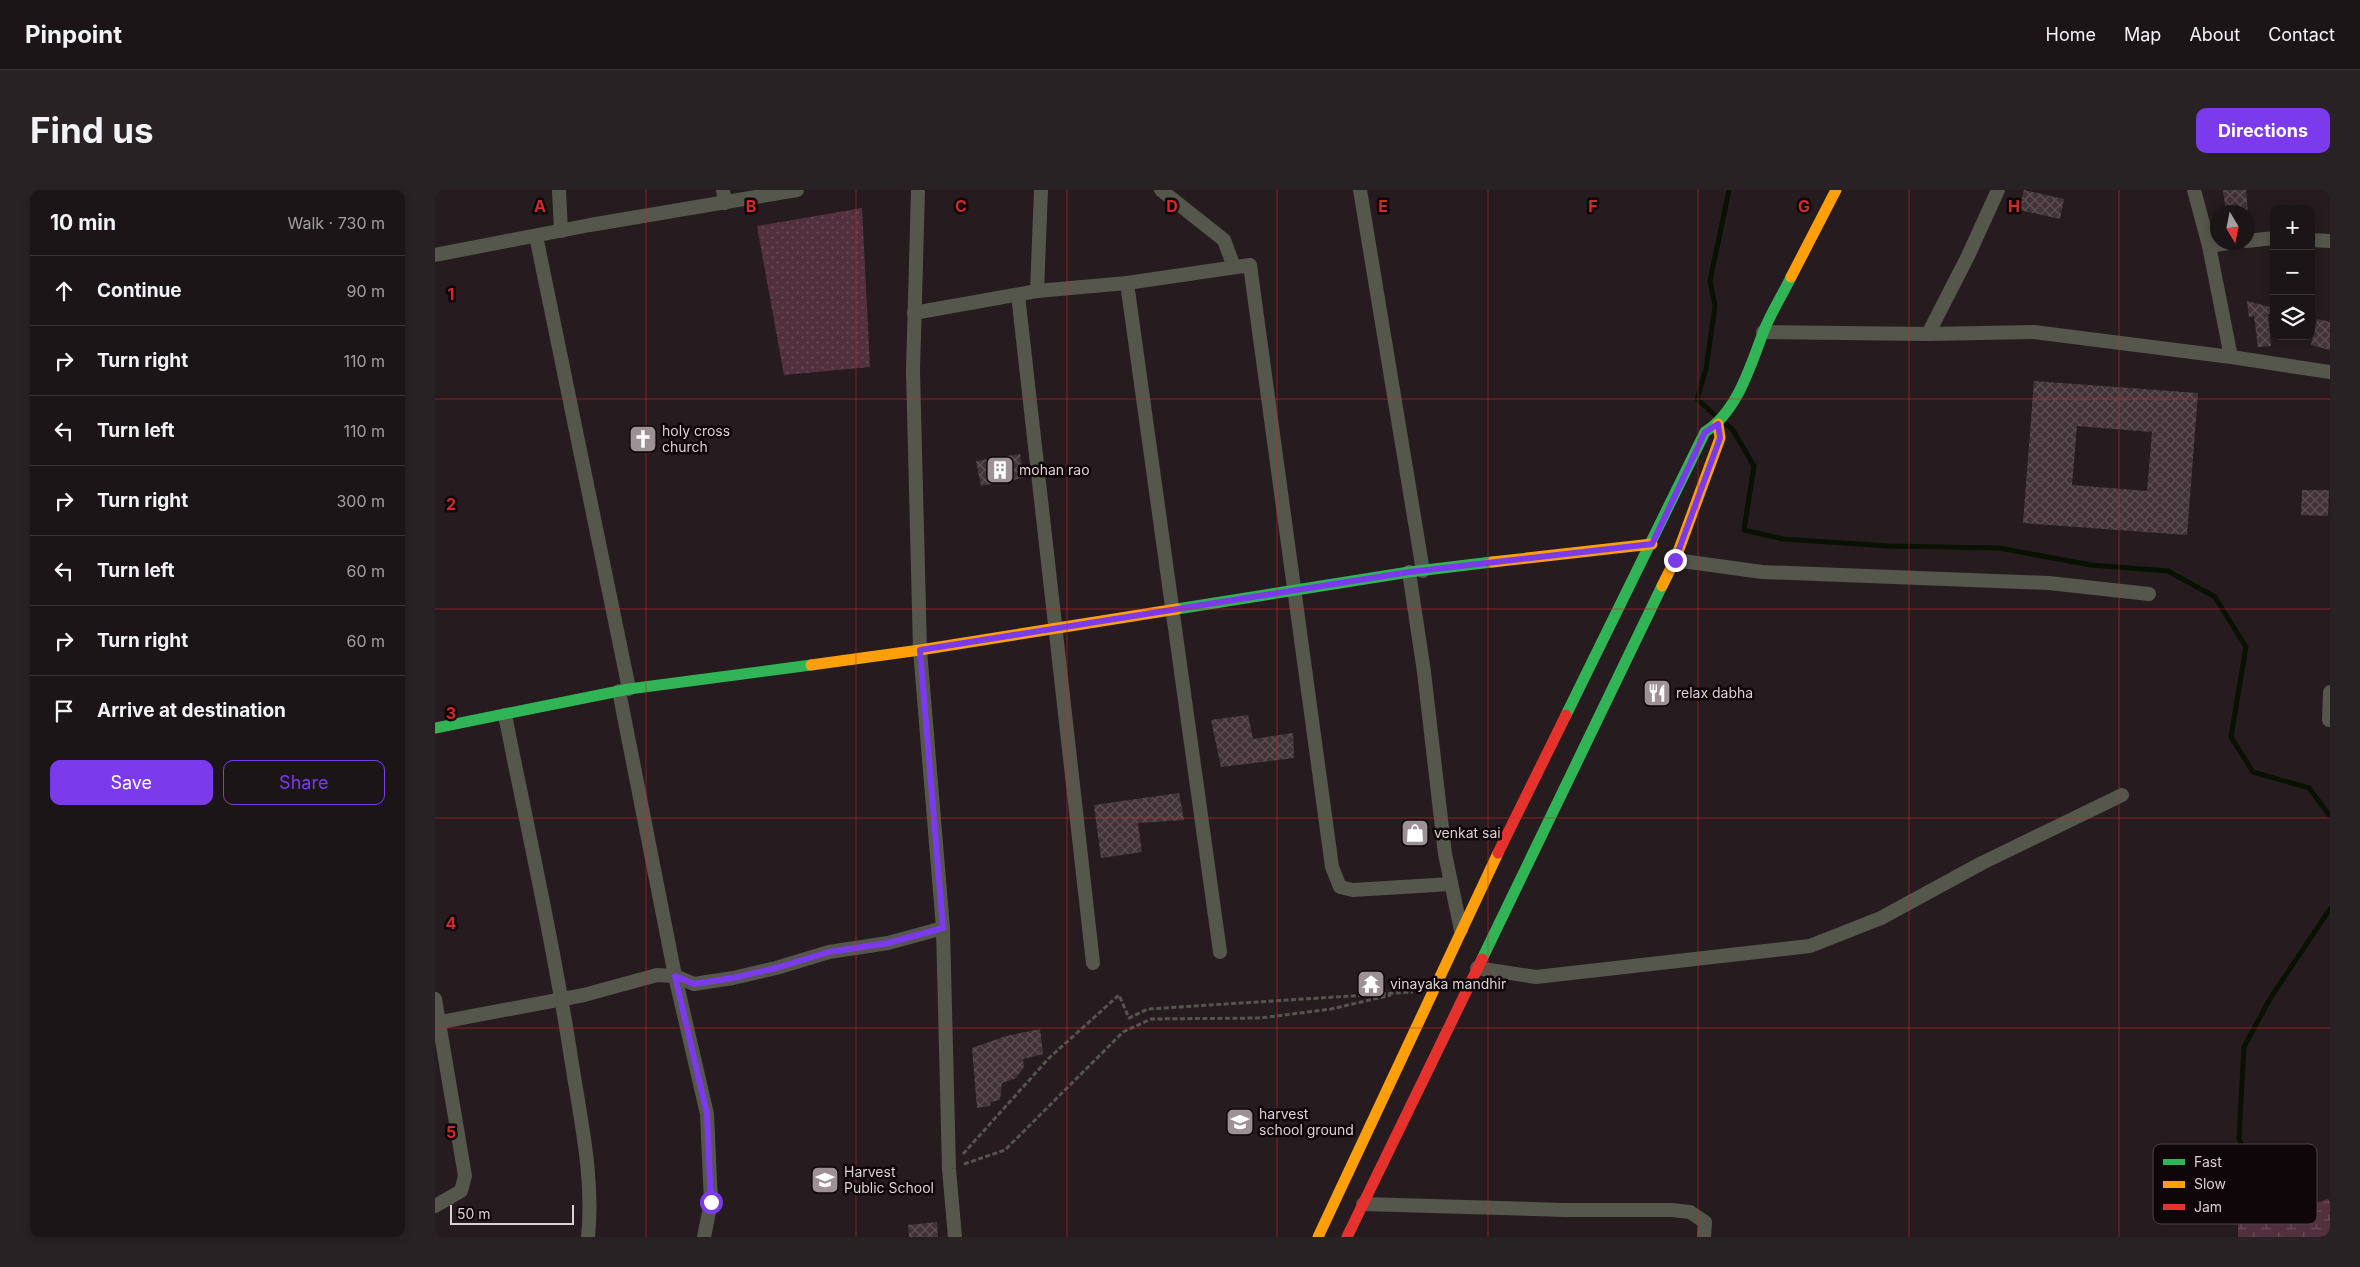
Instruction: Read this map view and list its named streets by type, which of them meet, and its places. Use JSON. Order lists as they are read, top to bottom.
{
  "places": {
    "church": ["holy cross church"],
    "building": ["mohan rao"],
    "restaurant": ["relax dabha"],
    "shop": ["venkat sai"],
    "temple": ["vinayaka mandhir"],
    "school or university": ["harvest school ground", "Harvest Public School"]
  },
  "legend": ["Fast", "Slow", "Jam"],
  "scale_bar": "50 m",
  "north": "bottom",
  "page": {
    "header": "Pinpoint",
    "nav": [
      "Home",
      "Map",
      "About",
      "Contact"
    ],
    "buttons": [
      "Directions",
      ["Save", "Share"]
    ],
    "title": "Find us",
    "heading": ["10 min", "Walk · 730 m"],
    "map_buttons": ["+", "−"],
    "list": [
      ["Continue", "90 m"],
      ["Turn right", "110 m"],
      ["Turn left", "110 m"],
      ["Turn right", "300 m"],
      ["Turn left", "60 m"],
      ["Turn right", "60 m"],
      "Arrive at destination"
    ],
    "scale": "50 m"
  },
  "grid": {
    "columns": [
      "A",
      "B",
      "C",
      "D",
      "E",
      "F",
      "G",
      "H"
    ],
    "rows": [
      "1",
      "2",
      "3",
      "4",
      "5"
    ]
  }
}
